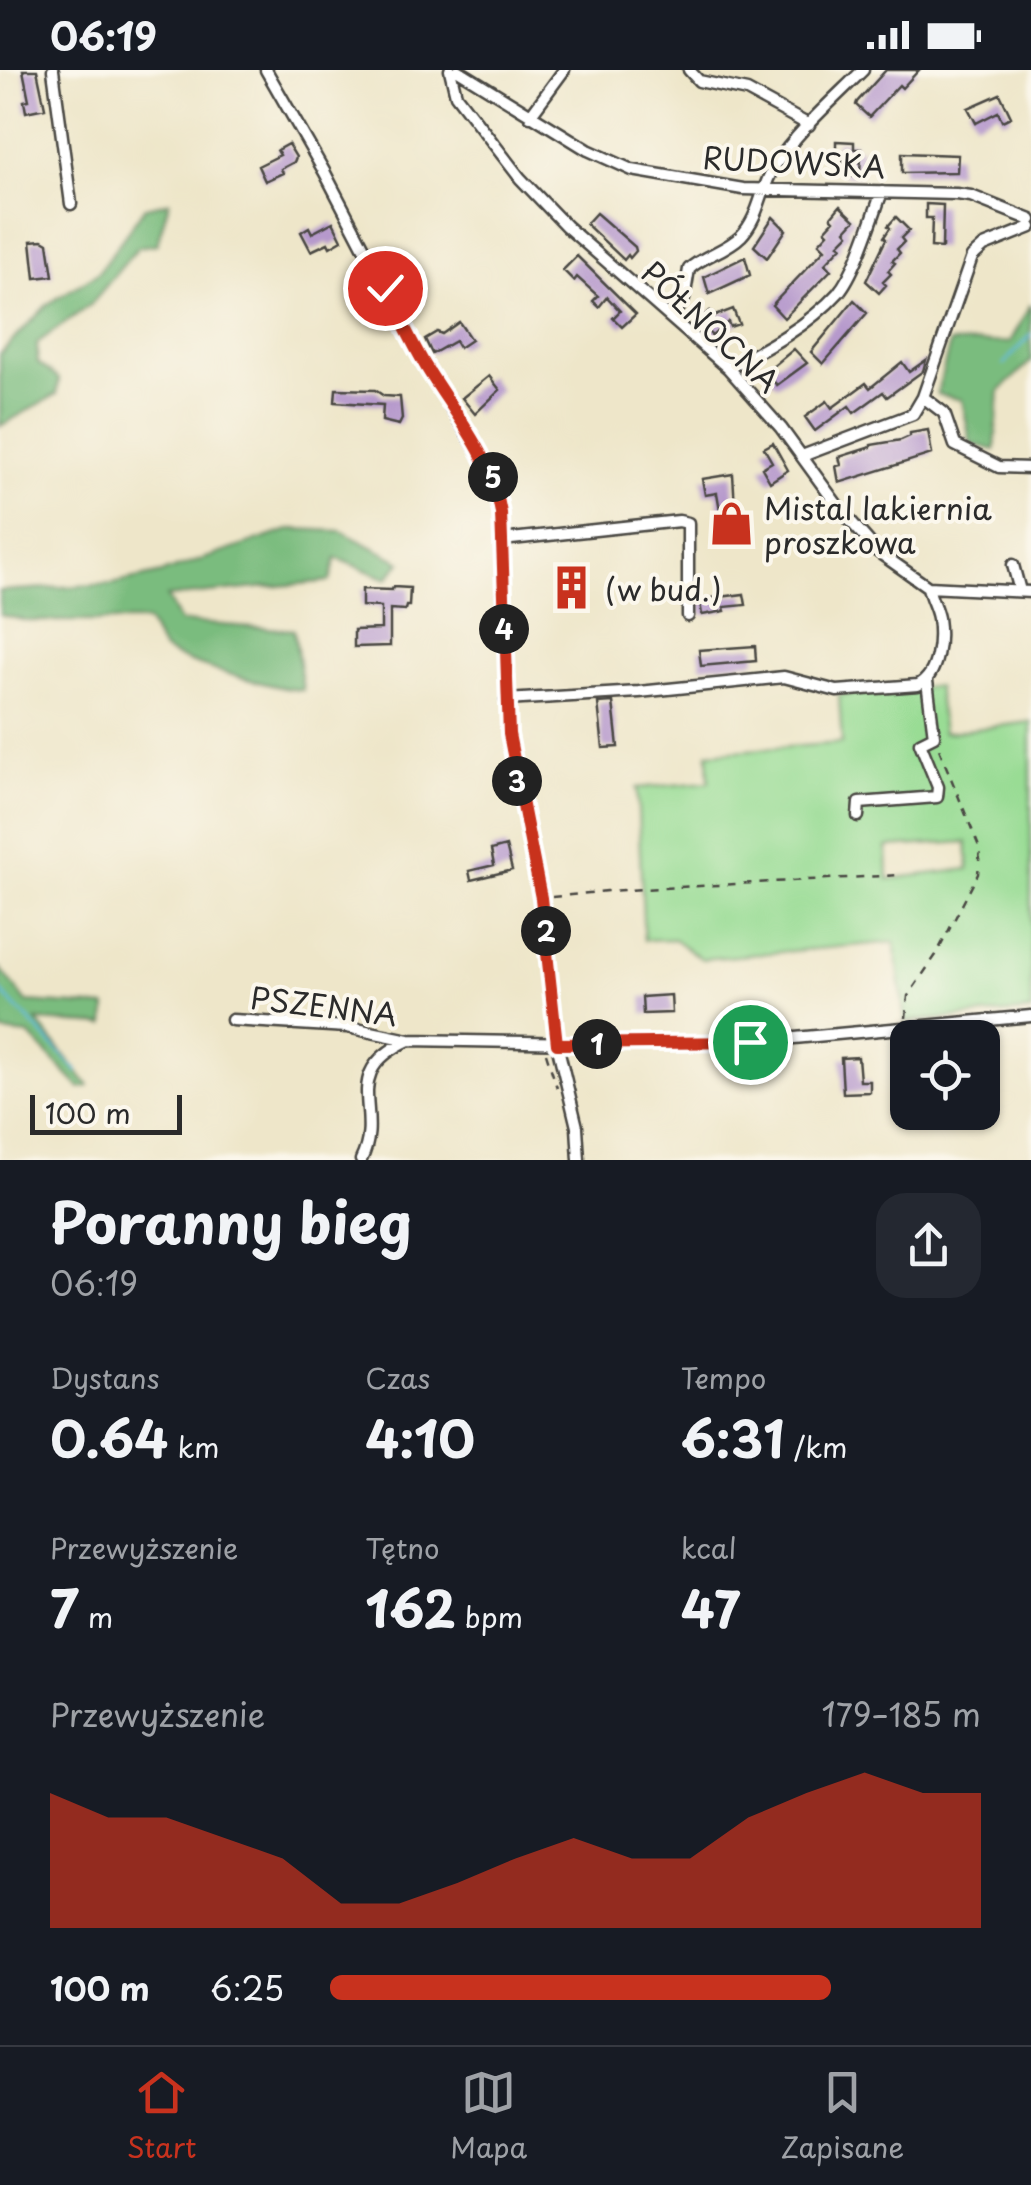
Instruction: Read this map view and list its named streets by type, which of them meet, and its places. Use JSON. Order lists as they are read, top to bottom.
{
  "streets": {
    "street": ["RUDOWSKA", "PÓŁNOCNA", "PSZENNA"]
  },
  "places": {
    "shop": ["Mistal lakiernia proszkowa"],
    "building": ["(w bud.)"]
  },
  "scale_bar": "100 m",
  "page": {
    "status": "06:19",
    "pins": [
      "5",
      "4",
      "3",
      "2",
      "1"
    ],
    "scale": "100 m",
    "heading": ["Poranny bieg", "06:19"],
    "stats": [
      ["Dystans", "0.64 km"],
      ["Czas", "4:10"],
      ["Tempo", "6:31 /km"],
      ["Przewyższenie", "7 m"],
      ["Tętno", "162 bpm"],
      ["kcal", "47"]
    ],
    "chart": ["Przewyższenie", "179–185 m"],
    "list": [
      {
        "name": "100 m",
        "note": "6:25"
      }
    ],
    "tabs": ["Start", "Mapa", "Zapisane"]
  }
}
